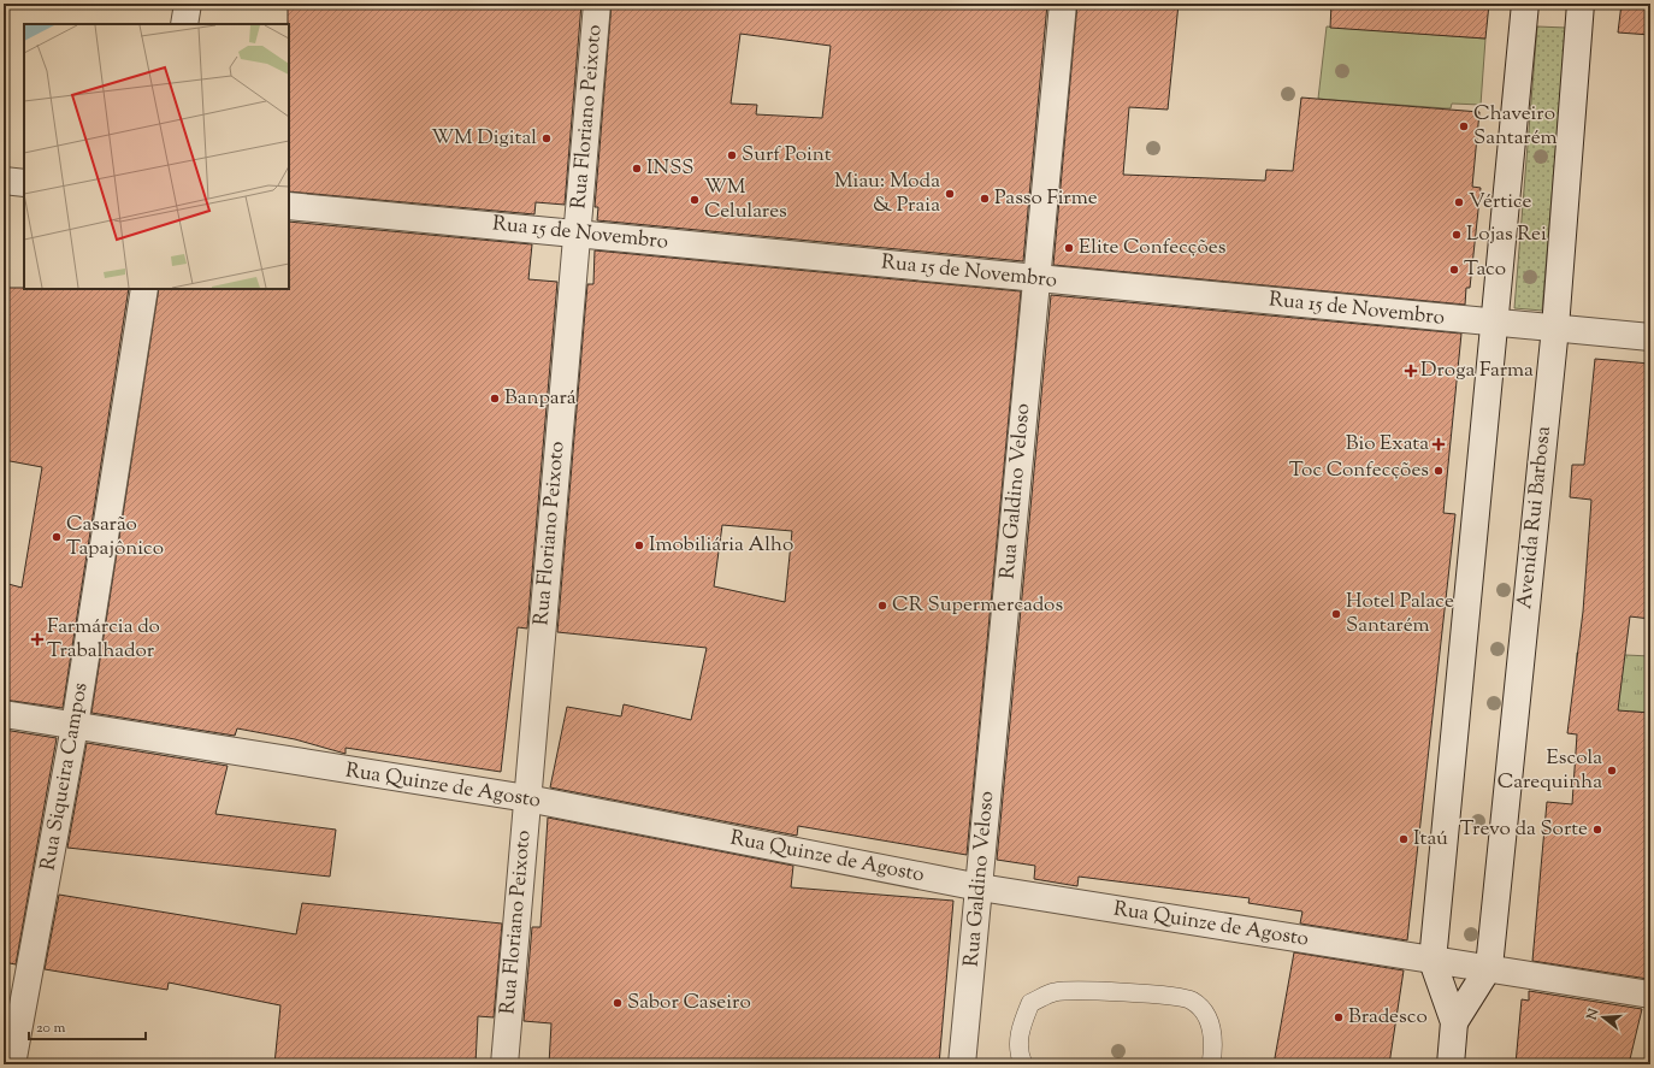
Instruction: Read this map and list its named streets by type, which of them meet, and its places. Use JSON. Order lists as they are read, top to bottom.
{
  "streets": {
    "street": [
      "Rua Floriano Peixoto",
      "Rua 15 de Novembro",
      "Rua Galdino Veloso",
      "Avenida Rui Barbosa",
      "Rua Siqueira Campos",
      "Rua Quinze de Agosto"
    ]
  },
  "crossings": [
    ["Rua Floriano Peixoto", "Rua 15 de Novembro"],
    ["Rua Floriano Peixoto", "Rua Quinze de Agosto"],
    ["Rua 15 de Novembro", "Rua Galdino Veloso"],
    ["Rua 15 de Novembro", "Avenida Rui Barbosa"],
    ["Rua Galdino Veloso", "Rua Quinze de Agosto"],
    ["Avenida Rui Barbosa", "Rua Quinze de Agosto"],
    ["Rua Siqueira Campos", "Rua Quinze de Agosto"]
  ],
  "places": {
    "other": [
      "Chaveiro Santarém",
      "WM Digital",
      "Surf Point",
      "INSS",
      "Miau: Moda & Praia",
      "Passo Firme",
      "WM Celulares",
      "Vértice",
      "Lojas Rei",
      "Elite Confecções",
      "Taco",
      "Banpará",
      "Toc Confecções",
      "Casarão Tapajônico",
      "Imobiliária Alho",
      "CR Supermercados",
      "Hotel Palace Santarém",
      "Escola Carequinha",
      "Trevo da Sorte",
      "Itaú",
      "Sabor Caseiro",
      "Bradesco"
    ],
    "health": ["Droga Farma", "Bio Exata", "Farmárcia do Trabalhador"]
  },
  "scale_bar": "20 m",
  "north": "left"
}
